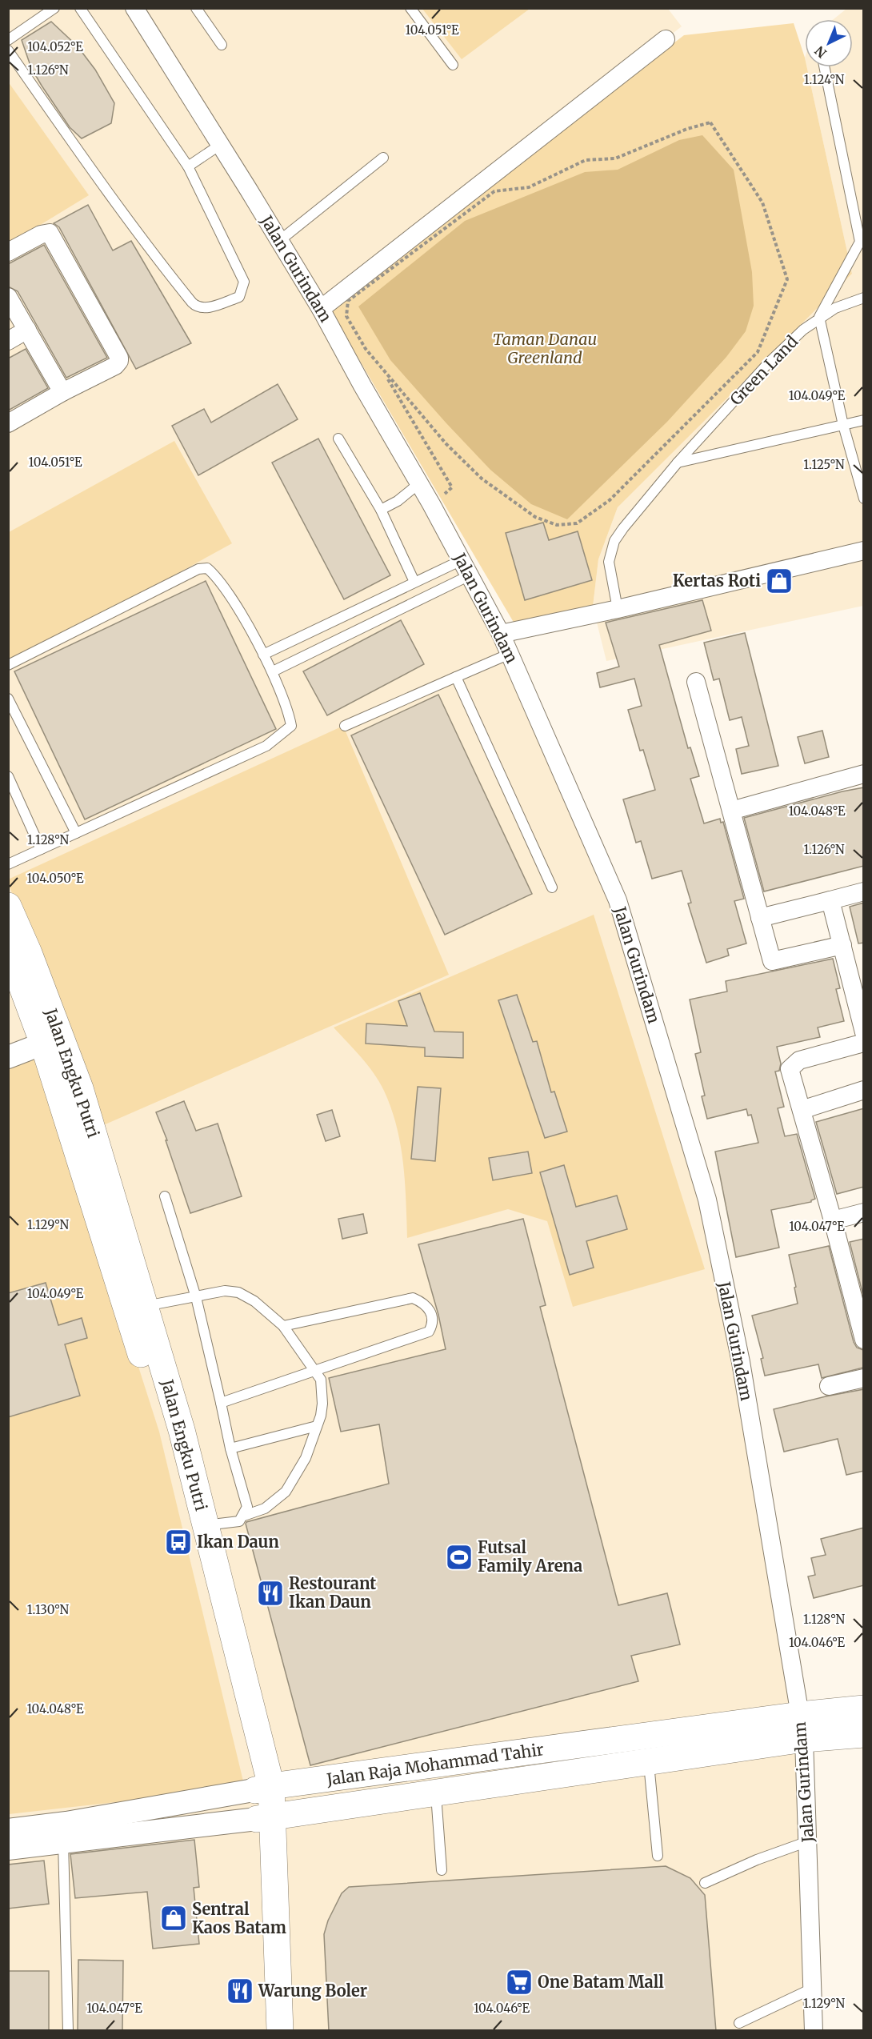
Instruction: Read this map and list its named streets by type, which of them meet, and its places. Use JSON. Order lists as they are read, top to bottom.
{
  "streets": {
    "main road": ["Jalan Engku Putri", "Jalan Raja Mohammad Tahir"],
    "street": ["Jalan Gurindam"],
    "lane": ["Green Land"]
  },
  "crossings": [
    ["Jalan Gurindam", "Jalan Raja Mohammad Tahir"],
    ["Jalan Engku Putri", "Jalan Raja Mohammad Tahir"]
  ],
  "parks": ["Taman Danau Greenland"],
  "places": {
    "shop": ["Kertas Roti", "Sentral Kaos Batam"],
    "bus stop": ["Ikan Daun"],
    "sports": ["Futsal Family Arena"],
    "restaurant": ["Restourant Ikan Daun", "Warung Boler"],
    "supermarket": ["One Batam Mall"]
  },
  "north": "bottom left",
  "coordinates": [
    "104.051°E",
    "104.052°E",
    "1.126°N",
    "1.124°N",
    "104.049°E",
    "1.125°N",
    "104.048°E",
    "1.128°N",
    "104.050°E",
    "1.129°N",
    "104.047°E",
    "1.130°N",
    "104.046°E"
  ]
}
